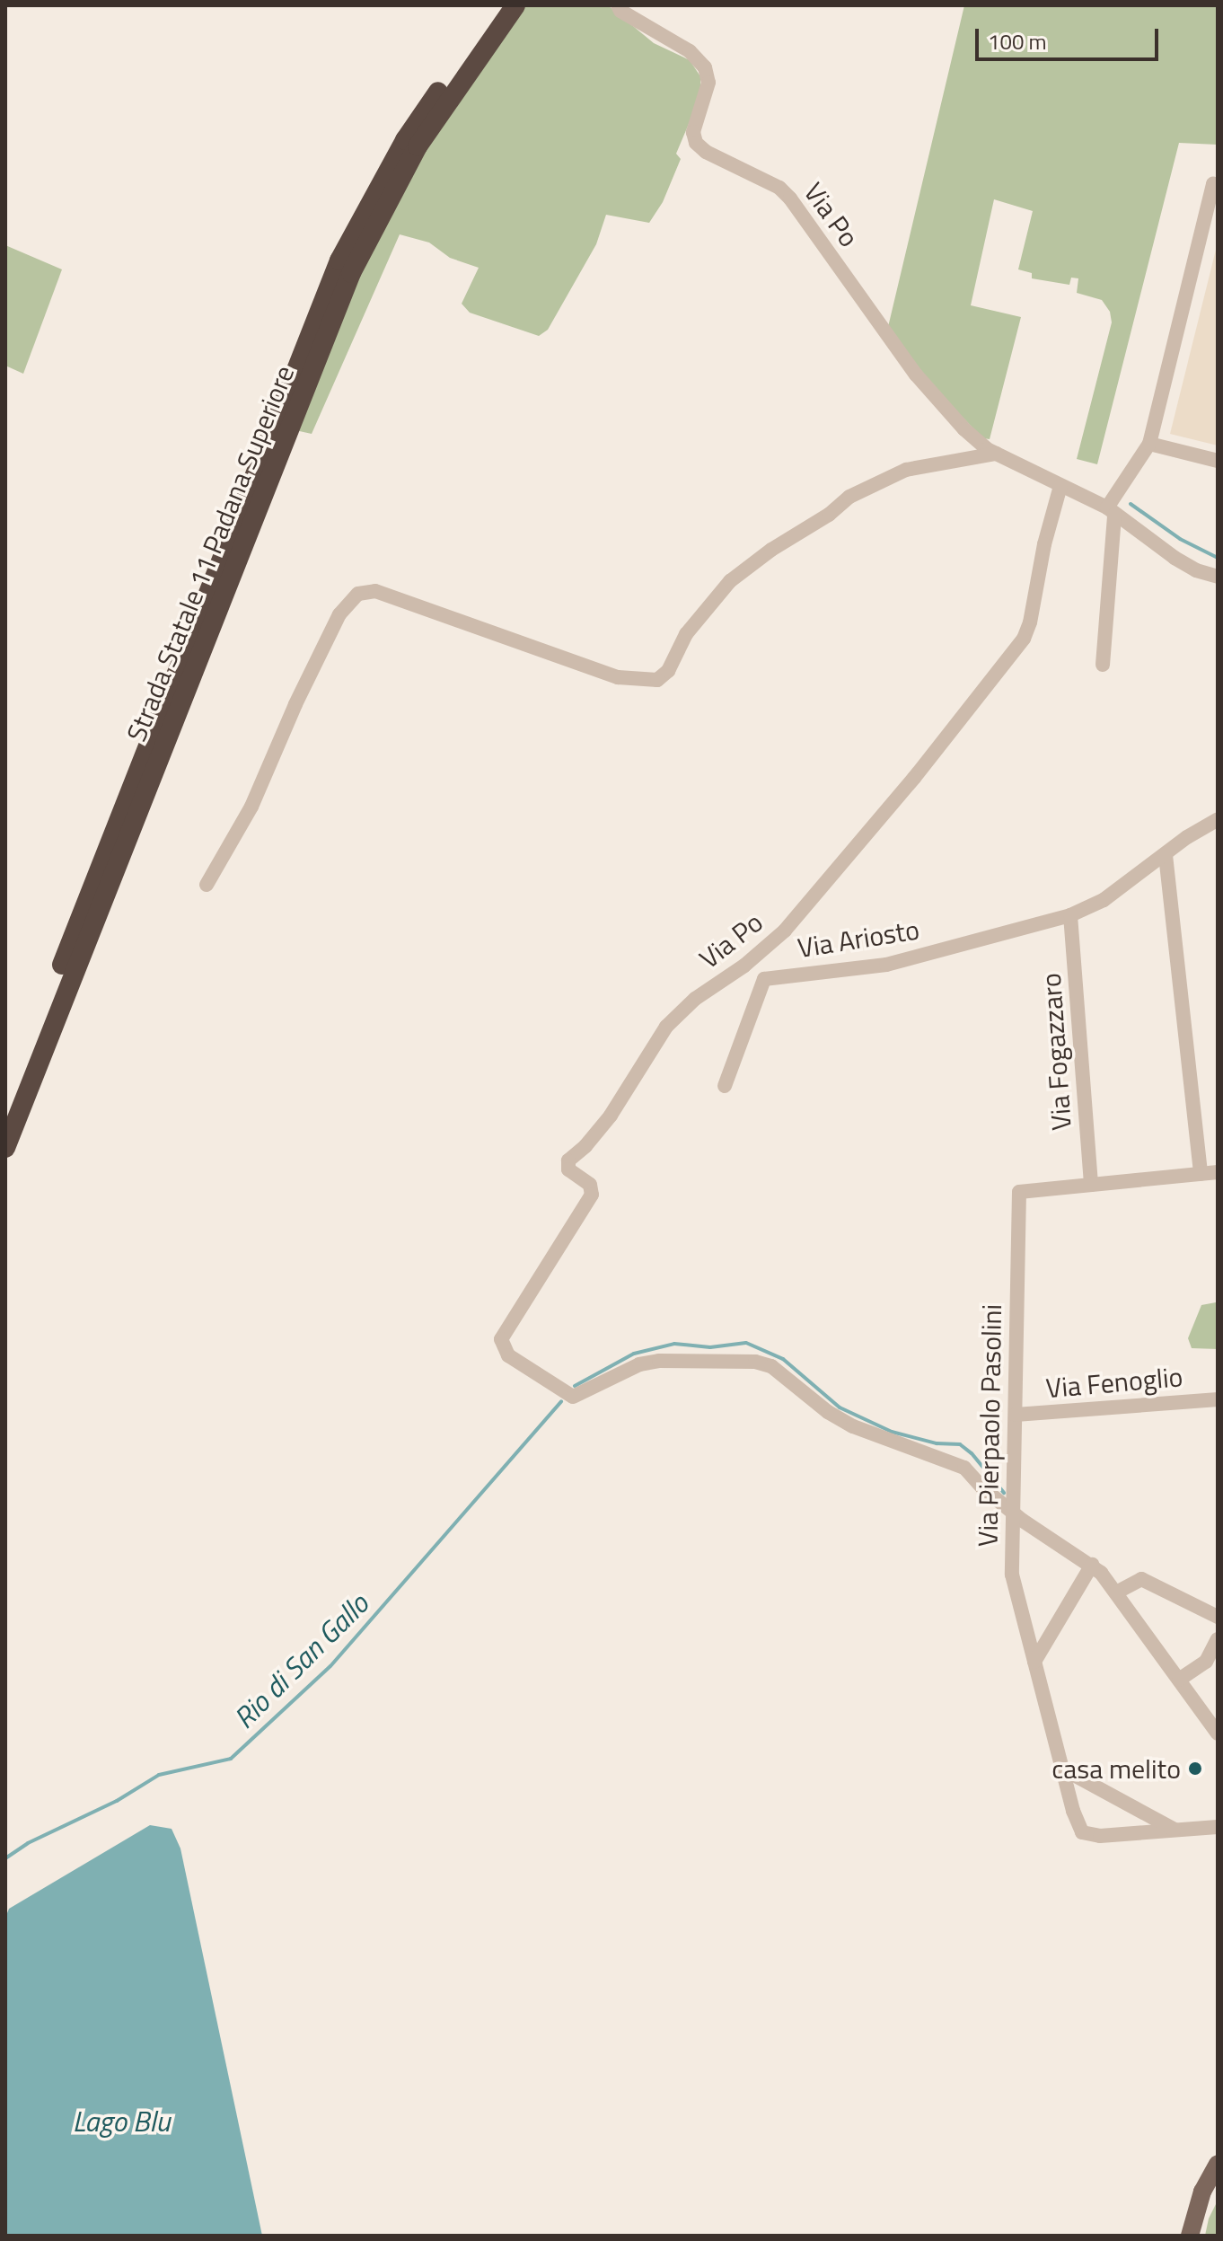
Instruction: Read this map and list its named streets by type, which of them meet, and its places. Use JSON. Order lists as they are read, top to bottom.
{
  "streets": {
    "highway": ["Strada Statale 11 Padana Superiore"],
    "street": [
      "Via Po",
      "Via Ariosto",
      "Via Fogazzaro",
      "Via Fenoglio",
      "Via Pierpaolo Pasolini"
    ]
  },
  "crossings": [
    ["Via Po", "Via Pierpaolo Pasolini"],
    ["Via Ariosto", "Via Fogazzaro"],
    ["Via Fogazzaro", "Via Pierpaolo Pasolini"],
    ["Via Fenoglio", "Via Pierpaolo Pasolini"]
  ],
  "water": ["Rio di San Gallo", "Lago Blu"],
  "places": ["casa melito"],
  "scale_bar": "100 m"
}
